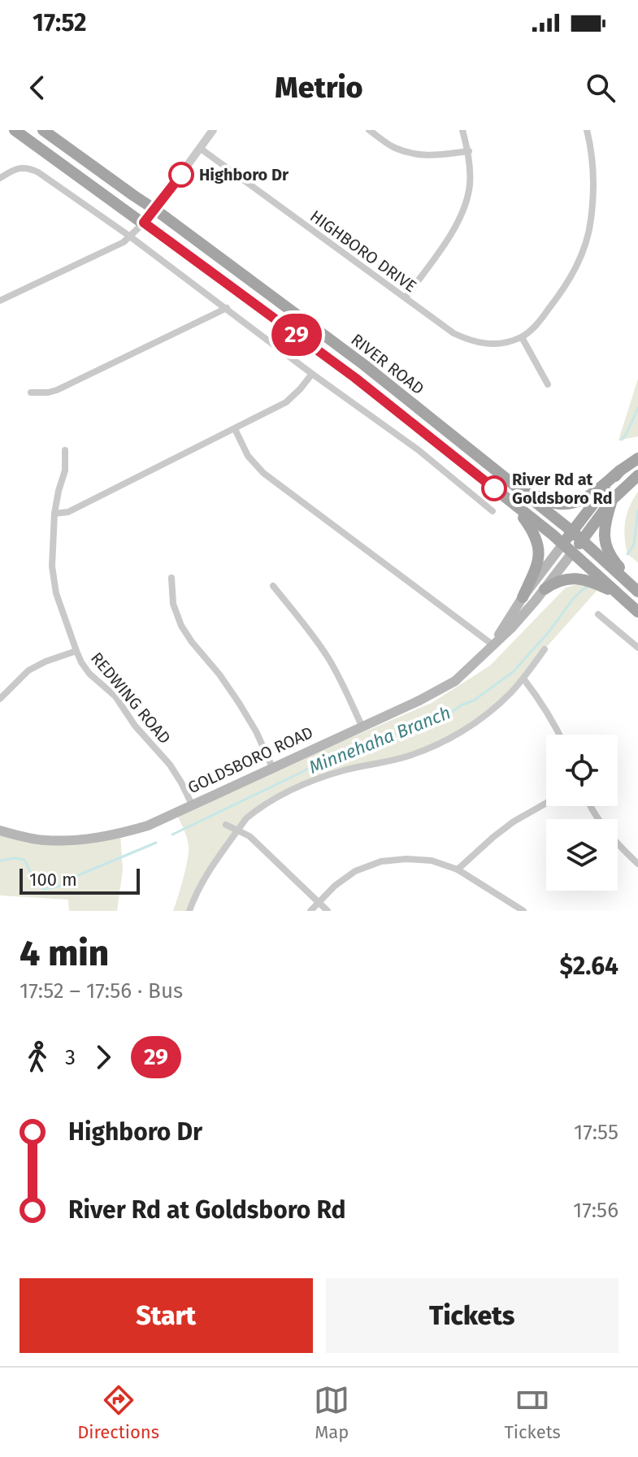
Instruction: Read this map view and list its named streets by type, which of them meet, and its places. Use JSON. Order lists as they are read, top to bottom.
{
  "streets": {
    "main road": ["RIVER ROAD", "GOLDSBORO ROAD"],
    "street": ["HIGHBORO DRIVE", "REDWING ROAD"]
  },
  "crossings": [
    ["RIVER ROAD", "GOLDSBORO ROAD"],
    ["REDWING ROAD", "GOLDSBORO ROAD"]
  ],
  "water": ["Minnehaha Branch"],
  "places": ["Highboro Dr", "River Rd at Goldsboro Rd"],
  "lines": ["bus line 29"],
  "scale_bar": "100 m",
  "page": {
    "status": "17:52",
    "header": "Metrio",
    "on_map": "29",
    "scale": "100 m",
    "heading": ["4 min", "17:52 – 17:56 · Bus", "$2.64"],
    "legs": ["3", "29"],
    "list": [
      {
        "name": "Highboro Dr",
        "value": "17:55"
      },
      {
        "name": "River Rd at Goldsboro Rd",
        "value": "17:56"
      }
    ],
    "buttons": ["Start", "Tickets"],
    "tabs": ["Directions", "Map", "Tickets"]
  }
}
